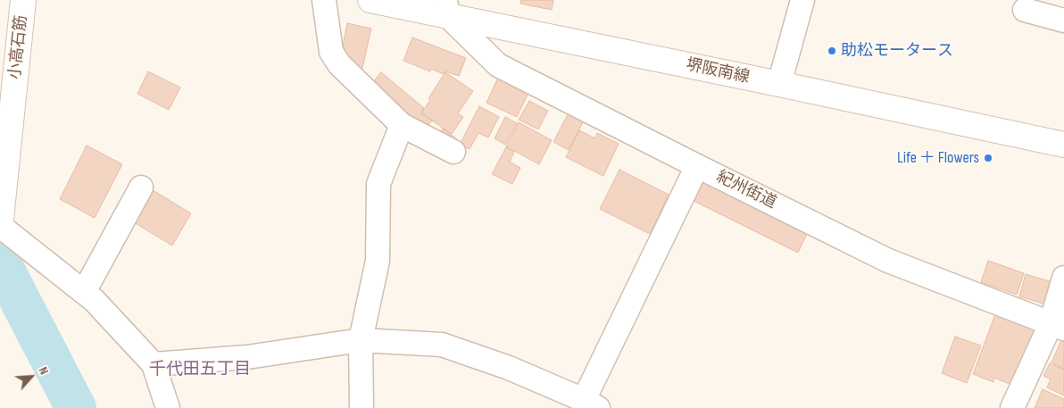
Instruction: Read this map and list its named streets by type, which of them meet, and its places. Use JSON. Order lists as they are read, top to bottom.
{
  "streets": {
    "main road": ["小高石筋", "堺阪南線"],
    "street": ["紀州街道"]
  },
  "crossings": [
    ["堺阪南線", "紀州街道"]
  ],
  "districts": ["千代田五丁目"],
  "places": ["助松モータース", "Life ＋ Flowers"],
  "north": "top right"
}
